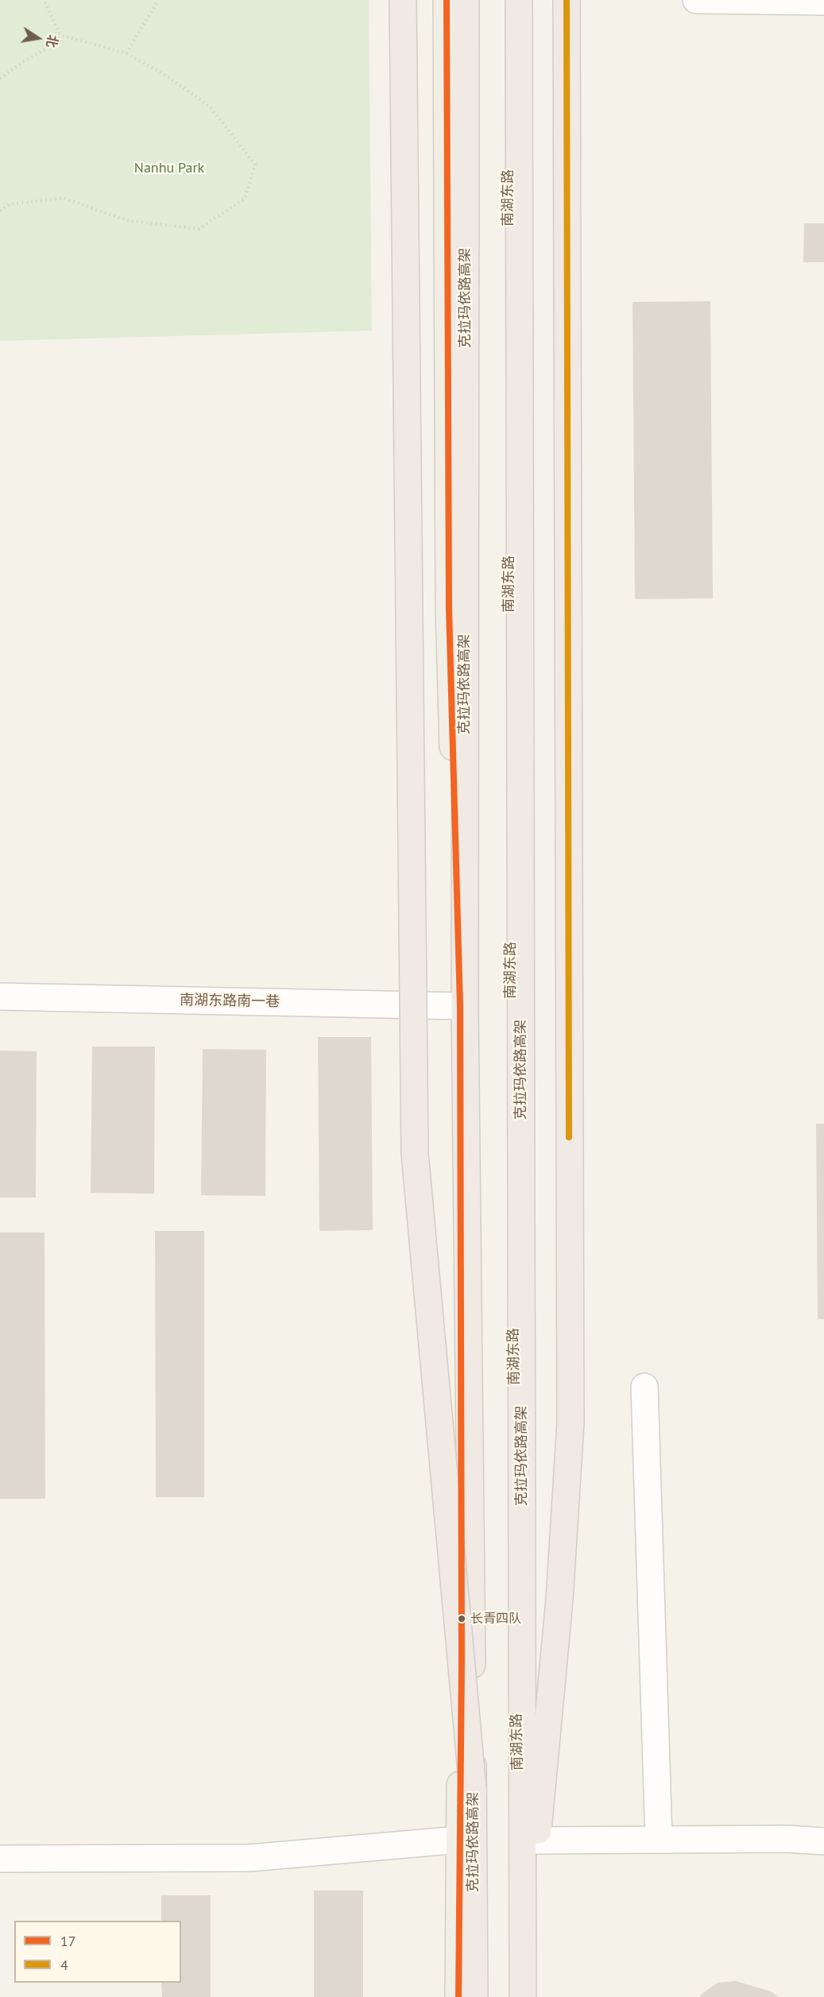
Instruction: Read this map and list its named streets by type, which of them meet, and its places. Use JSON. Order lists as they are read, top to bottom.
{
  "streets": {
    "highway": ["克拉玛依路高架"],
    "main road": ["南湖东路"],
    "street": ["南湖东路南一巷"]
  },
  "crossings": [
    ["南湖东路", "克拉玛依路高架"]
  ],
  "parks": ["Nanhu Park"],
  "places": ["长青四队"],
  "lines": ["transit line 17", "transit line 4"],
  "legend": ["17", "4"],
  "north": "right"
}
